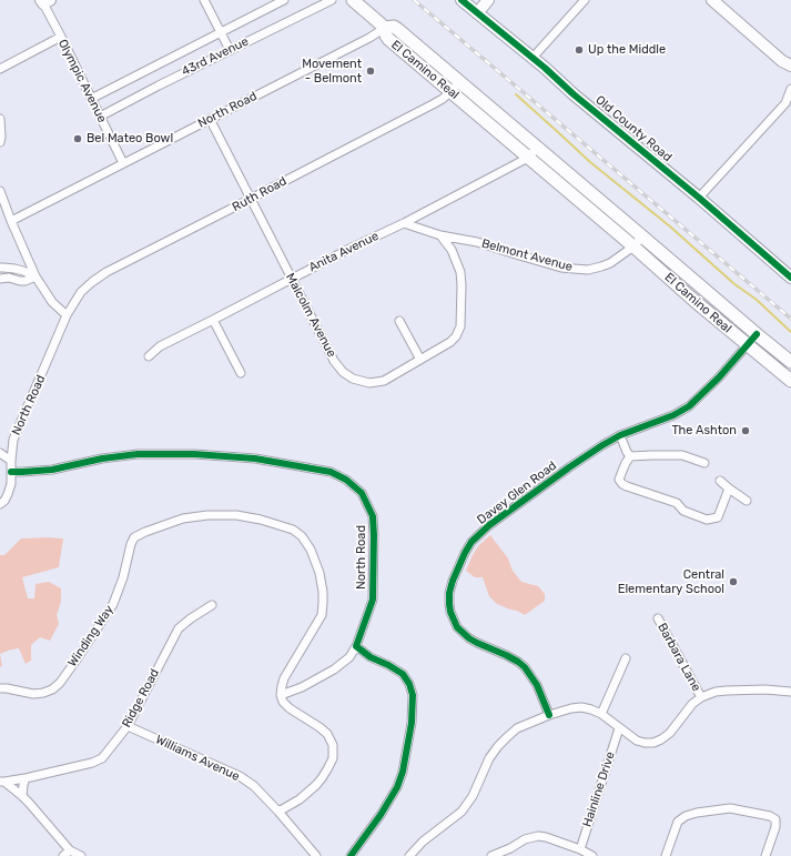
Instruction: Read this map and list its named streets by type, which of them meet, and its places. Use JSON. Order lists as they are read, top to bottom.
{
  "streets": {
    "main road": ["El Camino Real"],
    "street": [
      "43rd Avenue",
      "Olympic Avenue",
      "North Road",
      "Old County Road",
      "Ruth Road",
      "Anita Avenue",
      "Belmont Avenue",
      "Malcolm Avenue",
      "Davey Glen Road",
      "Winding Way",
      "Barbara Lane",
      "Ridge Road",
      "Williams Avenue",
      "Hainline Drive"
    ]
  },
  "crossings": [
    ["43rd Avenue", "Olympic Avenue"],
    ["El Camino Real", "North Road"],
    ["El Camino Real", "Ruth Road"],
    ["El Camino Real", "Anita Avenue"],
    ["El Camino Real", "Belmont Avenue"],
    ["El Camino Real", "Davey Glen Road"],
    ["Olympic Avenue", "North Road"],
    ["North Road", "Ruth Road"],
    ["North Road", "Malcolm Avenue"],
    ["Ruth Road", "Malcolm Avenue"],
    ["Anita Avenue", "Belmont Avenue"],
    ["Anita Avenue", "Malcolm Avenue"],
    ["Belmont Avenue", "Malcolm Avenue"],
    ["Ridge Road", "Williams Avenue"]
  ],
  "places": [
    "Up the Middle",
    "Movement - Belmont",
    "Bel Mateo Bowl",
    "The Ashton",
    "Central Elementary School"
  ]
}
